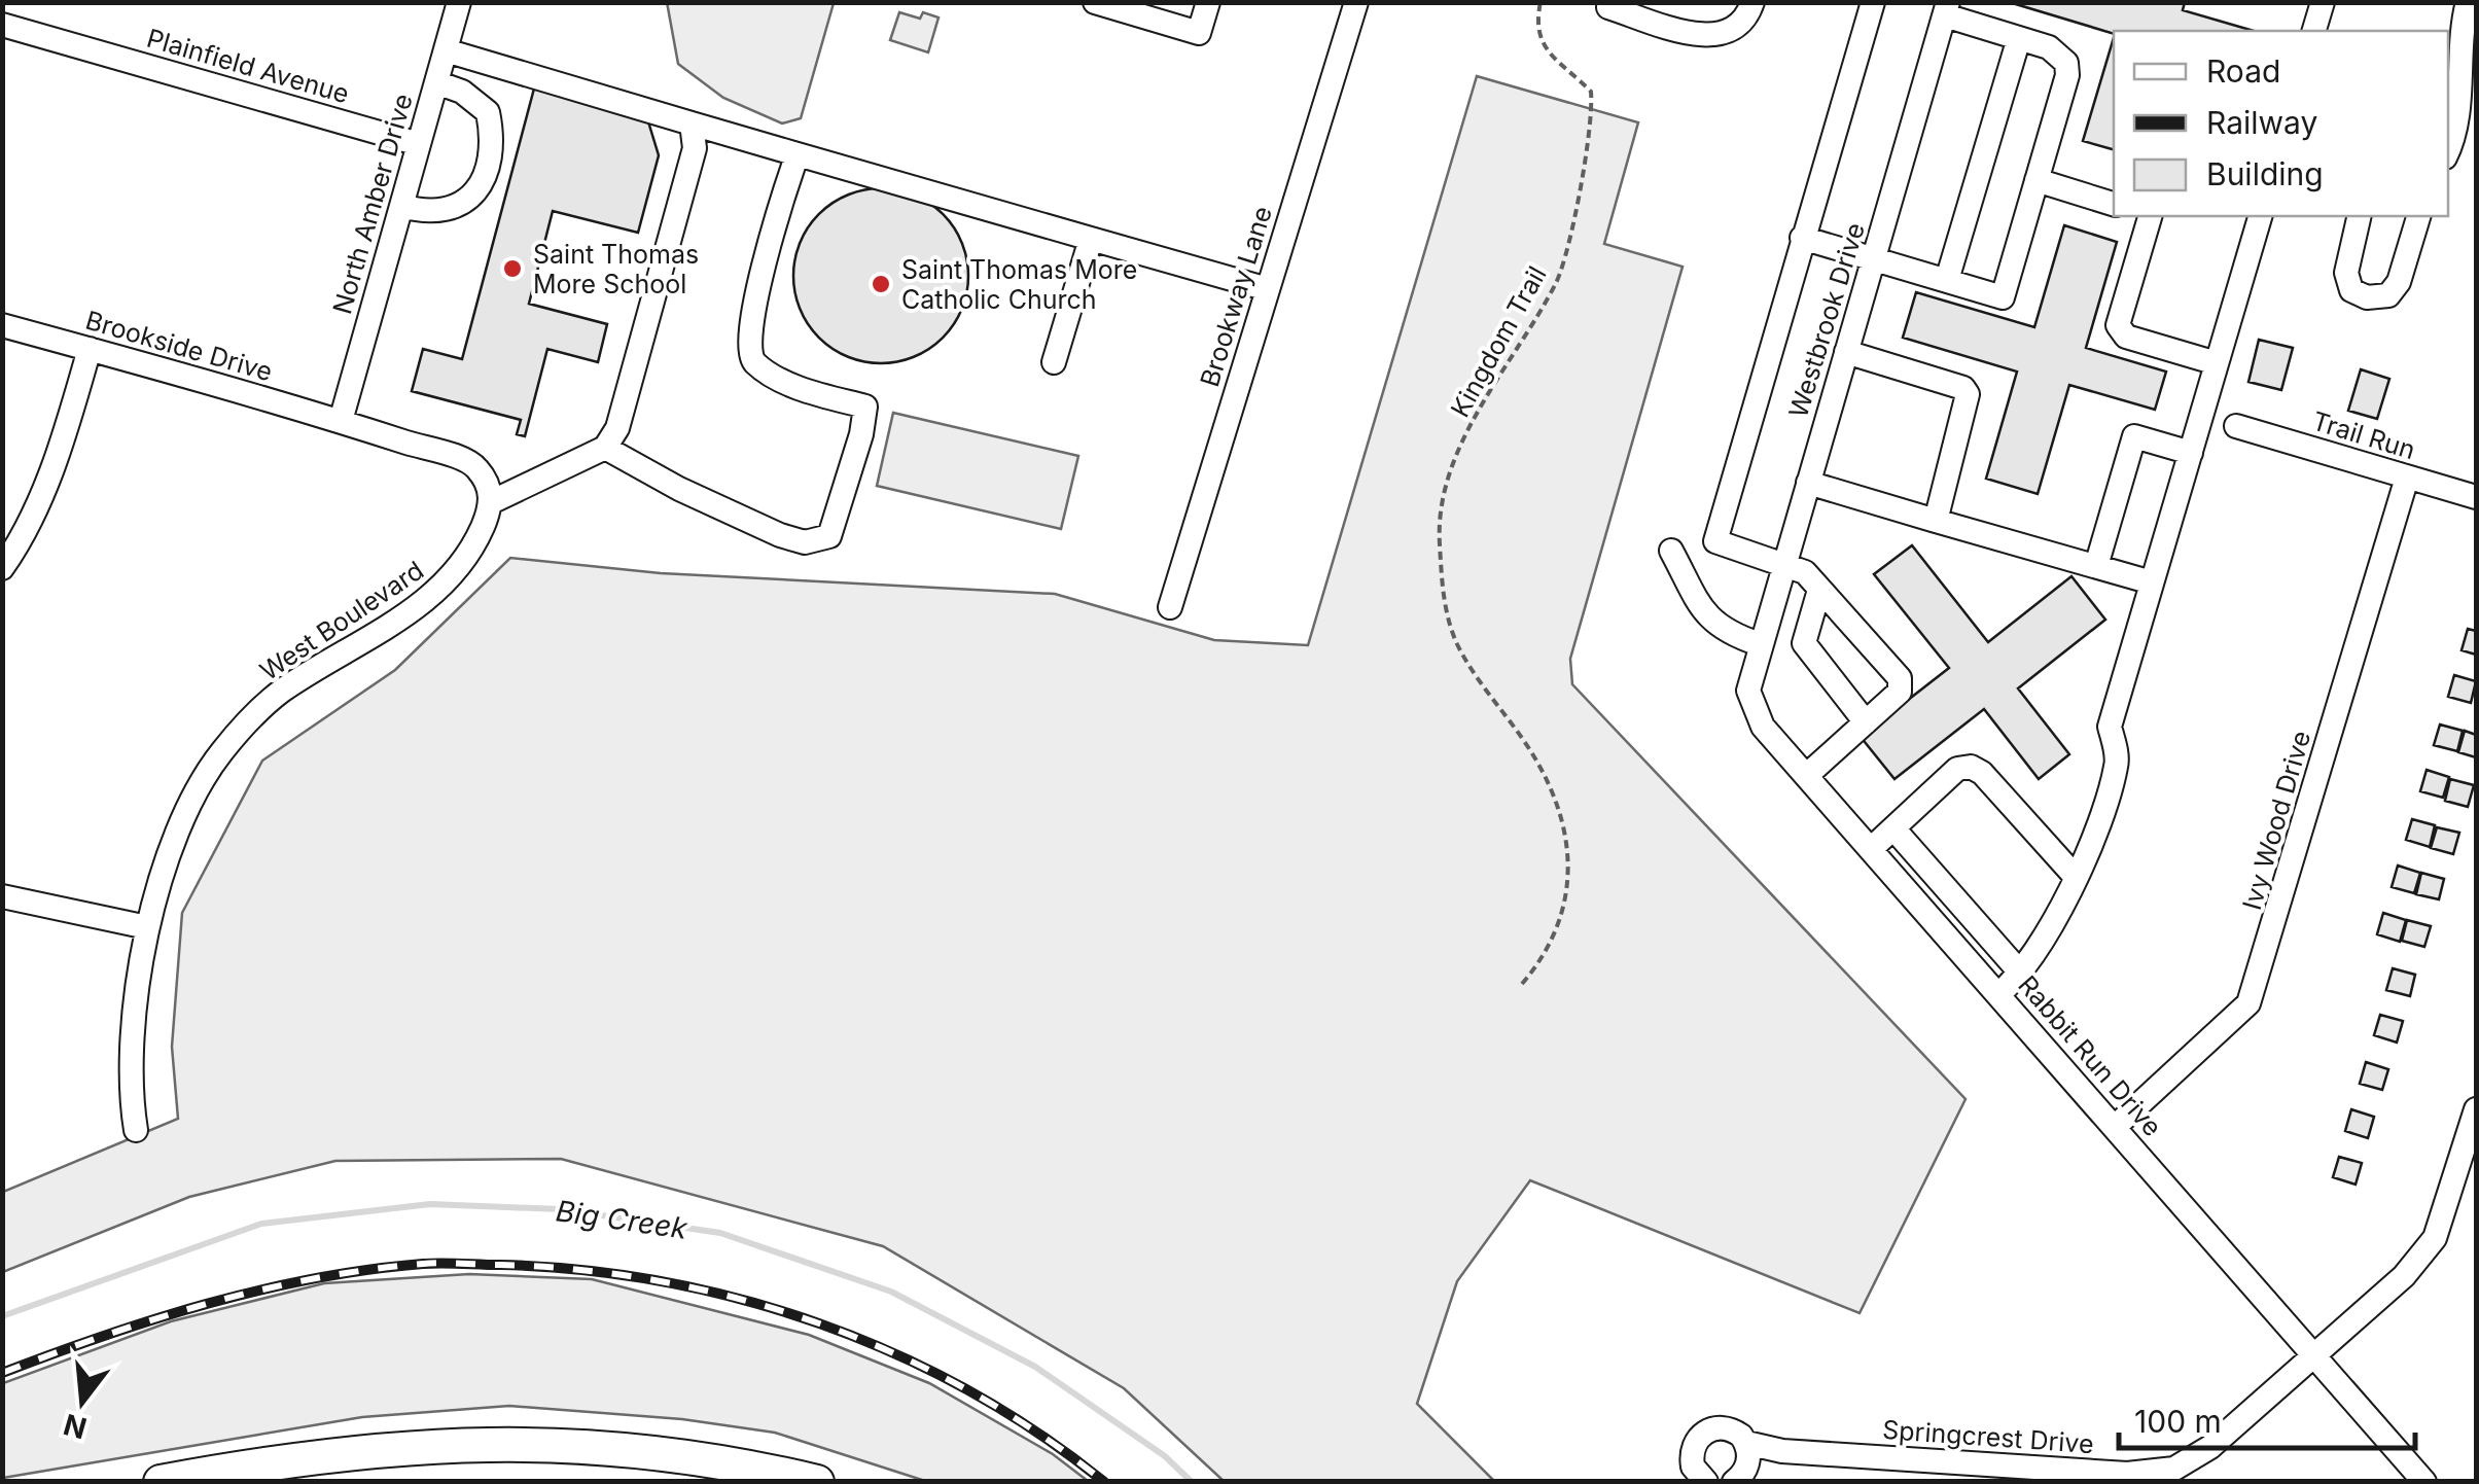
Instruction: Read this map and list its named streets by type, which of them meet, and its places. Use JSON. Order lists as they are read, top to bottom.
{
  "streets": {
    "street": [
      "Plainfield Avenue",
      "North Amber Drive",
      "Brookway Lane",
      "Westbrook Drive",
      "Brookside Drive",
      "Trail Run",
      "West Boulevard",
      "Ivy Wood Drive",
      "Rabbit Run Drive",
      "Springcrest Drive"
    ],
    "path": ["Kingdom Trail"]
  },
  "crossings": [
    ["Plainfield Avenue", "North Amber Drive"],
    ["North Amber Drive", "Brookside Drive"],
    ["Westbrook Drive", "Rabbit Run Drive"],
    ["Trail Run", "Ivy Wood Drive"],
    ["Ivy Wood Drive", "Rabbit Run Drive"],
    ["Rabbit Run Drive", "Springcrest Drive"]
  ],
  "water": ["Big Creek"],
  "places": ["Saint Thomas More School", "Saint Thomas More Catholic Church"],
  "legend": ["Road", "Railway", "Building"],
  "scale_bar": "100 m",
  "north": "bottom"
}
